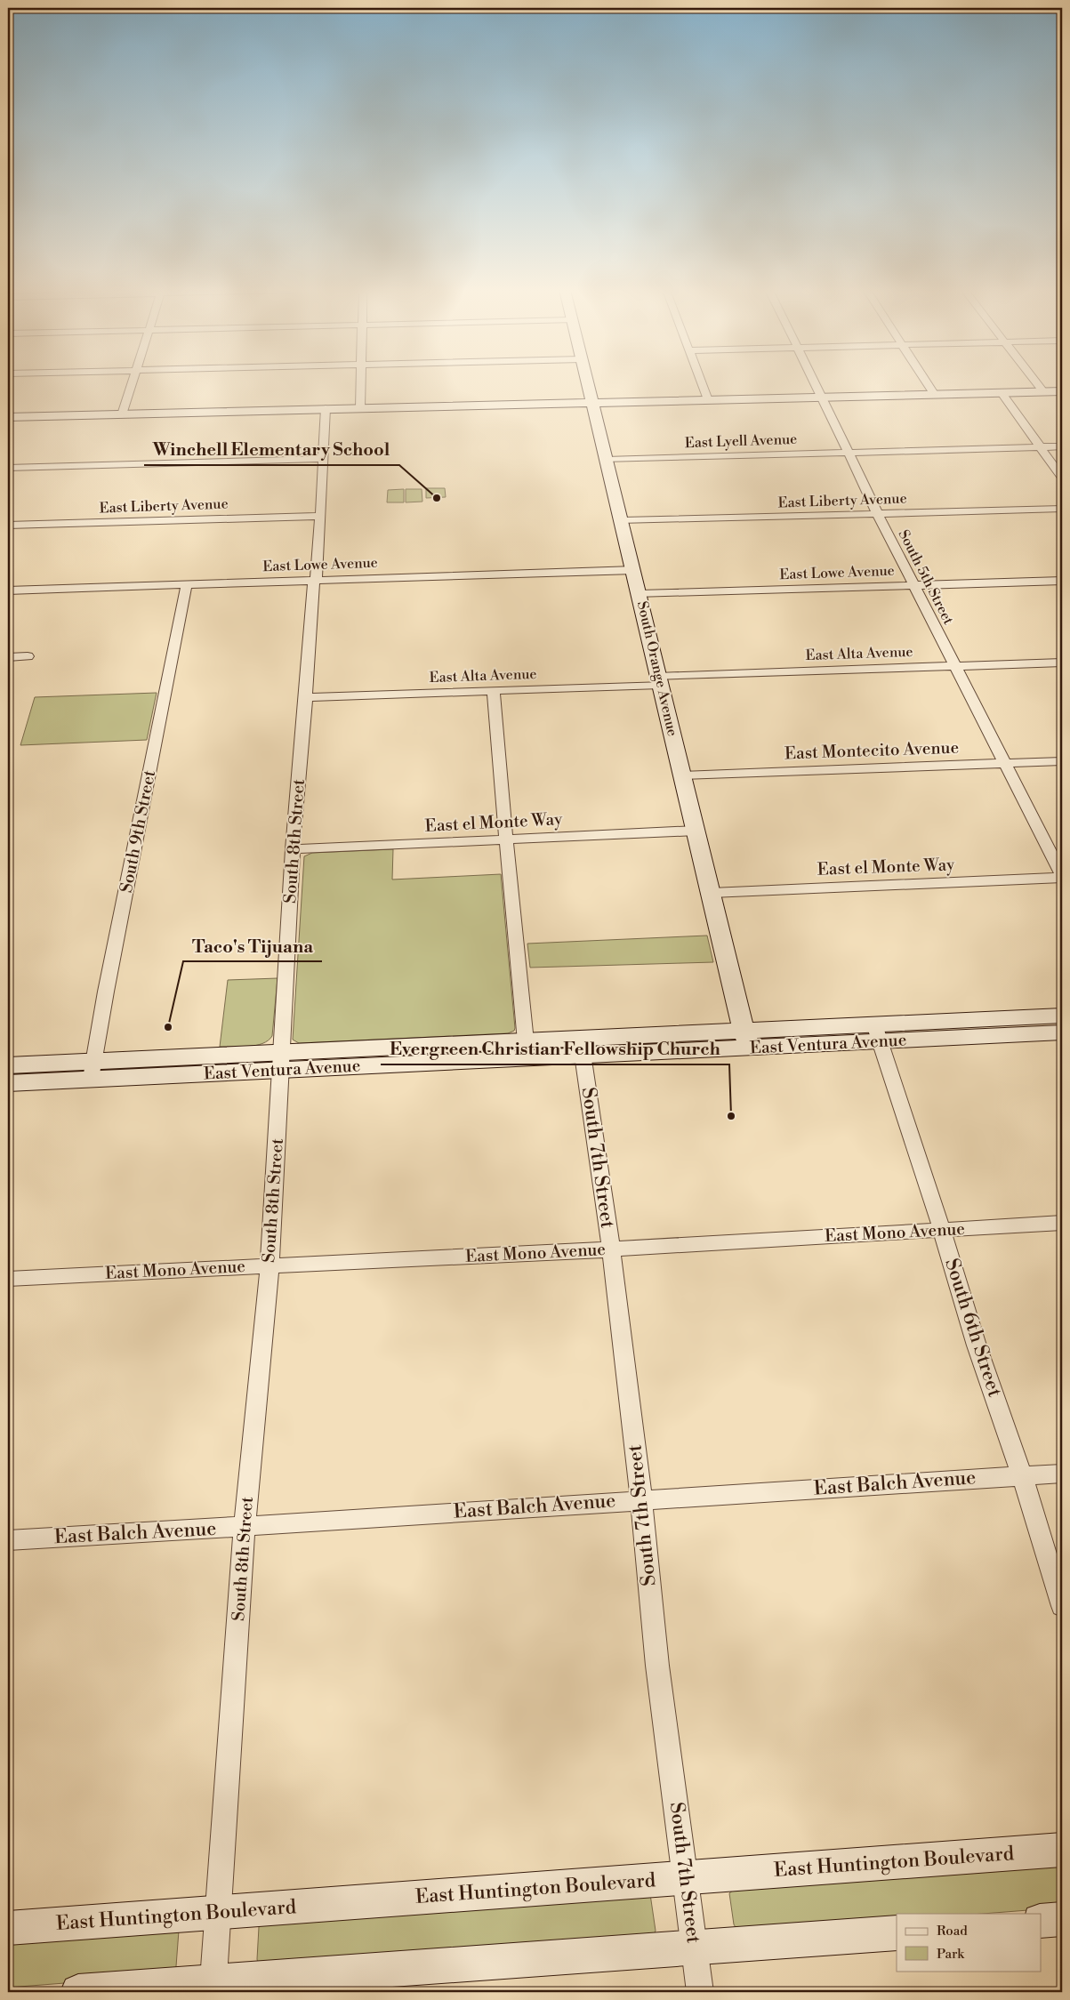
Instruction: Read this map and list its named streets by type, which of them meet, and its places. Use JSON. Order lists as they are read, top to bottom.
{
  "streets": {
    "street": [
      "East Lyell Avenue",
      "East Liberty Avenue",
      "East Lowe Avenue",
      "South 5th Street",
      "East Alta Avenue",
      "South Orange Avenue",
      "East Montecito Avenue",
      "East el Monte Way",
      "South 9th Street",
      "South 8th Street",
      "East Ventura Avenue",
      "South 7th Street",
      "East Mono Avenue",
      "South 6th Street",
      "East Balch Avenue",
      "East Huntington Boulevard"
    ]
  },
  "crossings": [
    ["East Lyell Avenue", "South 5th Street"],
    ["East Lyell Avenue", "South Orange Avenue"],
    ["East Liberty Avenue", "South 5th Street"],
    ["East Liberty Avenue", "South Orange Avenue"],
    ["East Liberty Avenue", "South 8th Street"],
    ["East Lowe Avenue", "South 5th Street"],
    ["East Lowe Avenue", "South Orange Avenue"],
    ["East Lowe Avenue", "South 9th Street"],
    ["East Lowe Avenue", "South 8th Street"],
    ["South 5th Street", "East Alta Avenue"],
    ["South 5th Street", "East Montecito Avenue"],
    ["South 5th Street", "East el Monte Way"],
    ["East Alta Avenue", "South Orange Avenue"],
    ["East Alta Avenue", "South 8th Street"],
    ["South Orange Avenue", "East Montecito Avenue"],
    ["South Orange Avenue", "East el Monte Way"],
    ["South Orange Avenue", "East Ventura Avenue"],
    ["East el Monte Way", "South 8th Street"],
    ["South 9th Street", "East Ventura Avenue"],
    ["South 8th Street", "East Ventura Avenue"],
    ["South 8th Street", "East Mono Avenue"],
    ["South 8th Street", "East Balch Avenue"],
    ["South 8th Street", "East Huntington Boulevard"],
    ["East Ventura Avenue", "South 7th Street"],
    ["East Ventura Avenue", "South 6th Street"],
    ["South 7th Street", "East Mono Avenue"],
    ["South 7th Street", "East Balch Avenue"],
    ["South 7th Street", "East Huntington Boulevard"],
    ["East Mono Avenue", "South 6th Street"],
    ["South 6th Street", "East Balch Avenue"]
  ],
  "places": ["Winchell Elementary School", "Taco's Tijuana", "Evergreen Christian Fellowship Church"],
  "legend": ["Road", "Park"]
}
